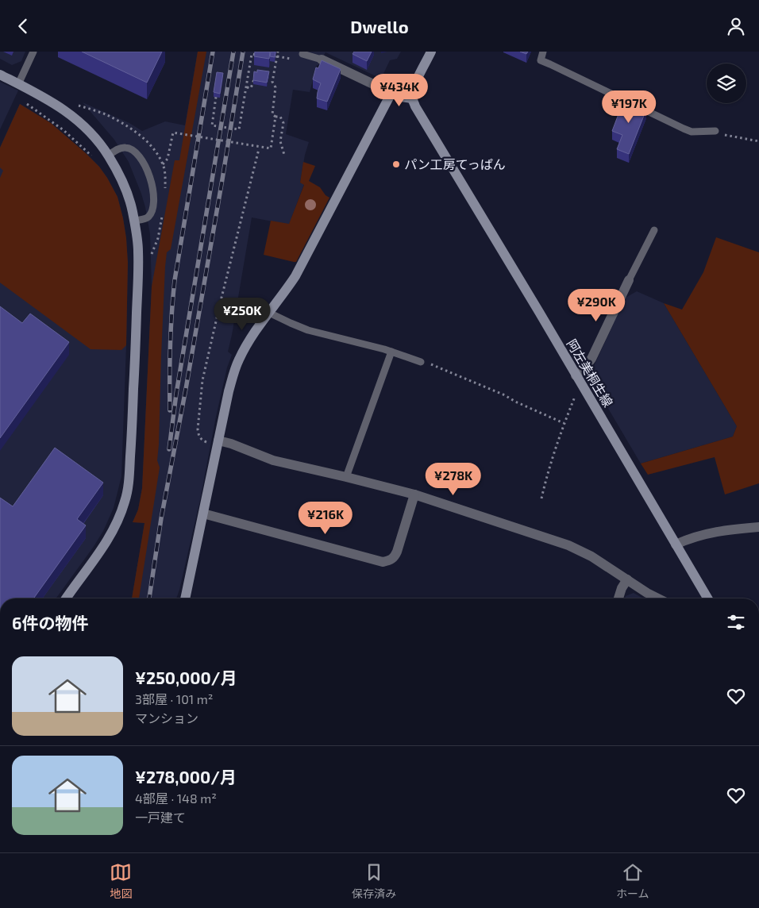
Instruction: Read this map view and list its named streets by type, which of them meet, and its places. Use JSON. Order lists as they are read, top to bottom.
{
  "streets": {
    "street": ["阿左美桐生線"]
  },
  "places": ["パン工房てっぱん"],
  "page": {
    "header": "Dwello",
    "price": [
      "¥434K",
      "¥197K",
      "¥290K",
      "¥250K",
      "¥278K",
      "¥216K"
    ],
    "heading": "6件の物件",
    "list": [
      {
        "name": "¥250,000/月",
        "note": "3部屋 · 101 m² · マンション"
      },
      {
        "name": "¥278,000/月",
        "note": "4部屋 · 148 m² · 一戸建て"
      }
    ],
    "tabs": ["地図", "保存済み", "ホーム"]
  }
}
